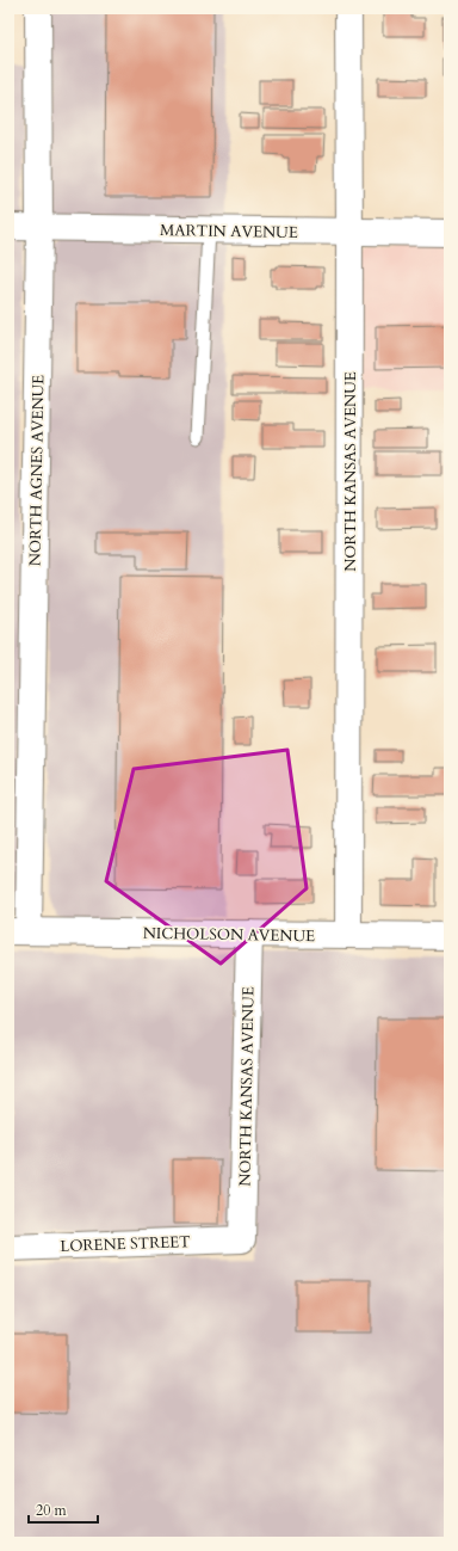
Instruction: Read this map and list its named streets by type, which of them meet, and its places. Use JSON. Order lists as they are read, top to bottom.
{
  "streets": {
    "street": [
      "MARTIN AVENUE",
      "NORTH AGNES AVENUE",
      "NORTH KANSAS AVENUE",
      "NICHOLSON AVENUE",
      "LORENE STREET"
    ]
  },
  "crossings": [
    ["MARTIN AVENUE", "NORTH AGNES AVENUE"],
    ["MARTIN AVENUE", "NORTH KANSAS AVENUE"],
    ["NORTH AGNES AVENUE", "NICHOLSON AVENUE"],
    ["NORTH KANSAS AVENUE", "NICHOLSON AVENUE"],
    ["NORTH KANSAS AVENUE", "LORENE STREET"]
  ],
  "scale_bar": "20 m"
}
